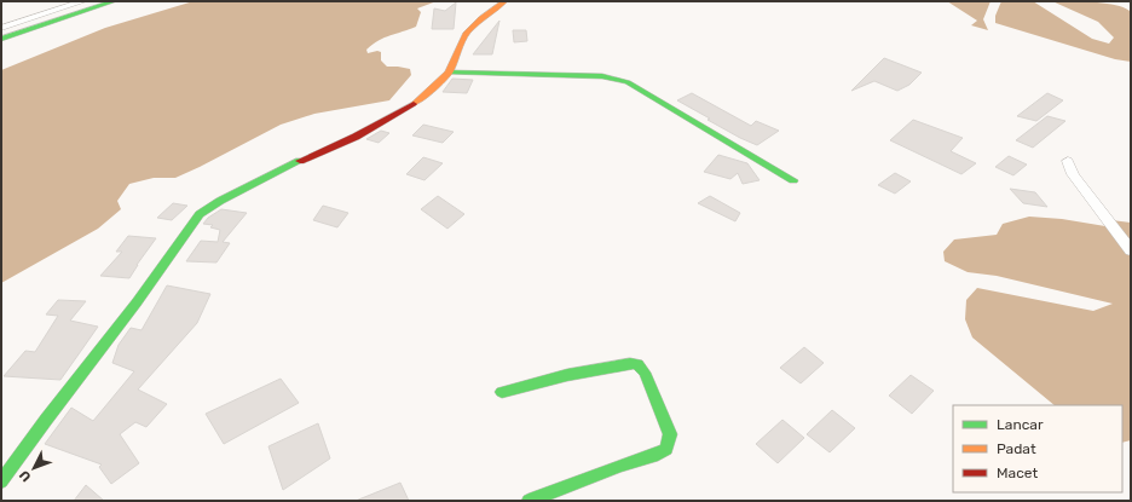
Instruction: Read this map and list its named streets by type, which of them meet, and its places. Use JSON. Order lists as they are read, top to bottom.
{
  "legend": ["Lancar", "Padat", "Macet"],
  "north": "bottom left"
}
